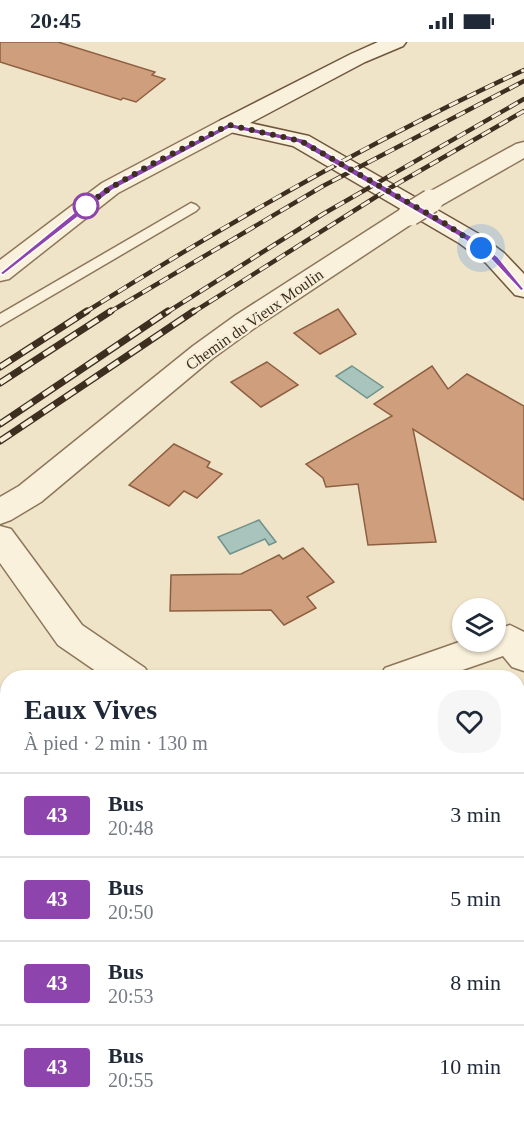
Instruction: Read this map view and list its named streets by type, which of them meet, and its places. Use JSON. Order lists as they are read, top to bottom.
{
  "streets": {
    "street": ["Chemin du Vieux Moulin"]
  },
  "lines": ["bus line 43"],
  "page": {
    "status": "20:45",
    "heading": ["Eaux Vives", "À pied · 2 min · 130 m"],
    "list": [
      {
        "mark": "43",
        "name": "Bus",
        "note": "20:48",
        "value": "3 min"
      },
      {
        "mark": "43",
        "name": "Bus",
        "note": "20:50",
        "value": "5 min"
      },
      {
        "mark": "43",
        "name": "Bus",
        "note": "20:53",
        "value": "8 min"
      },
      {
        "mark": "43",
        "name": "Bus",
        "note": "20:55",
        "value": "10 min"
      }
    ]
  }
}
